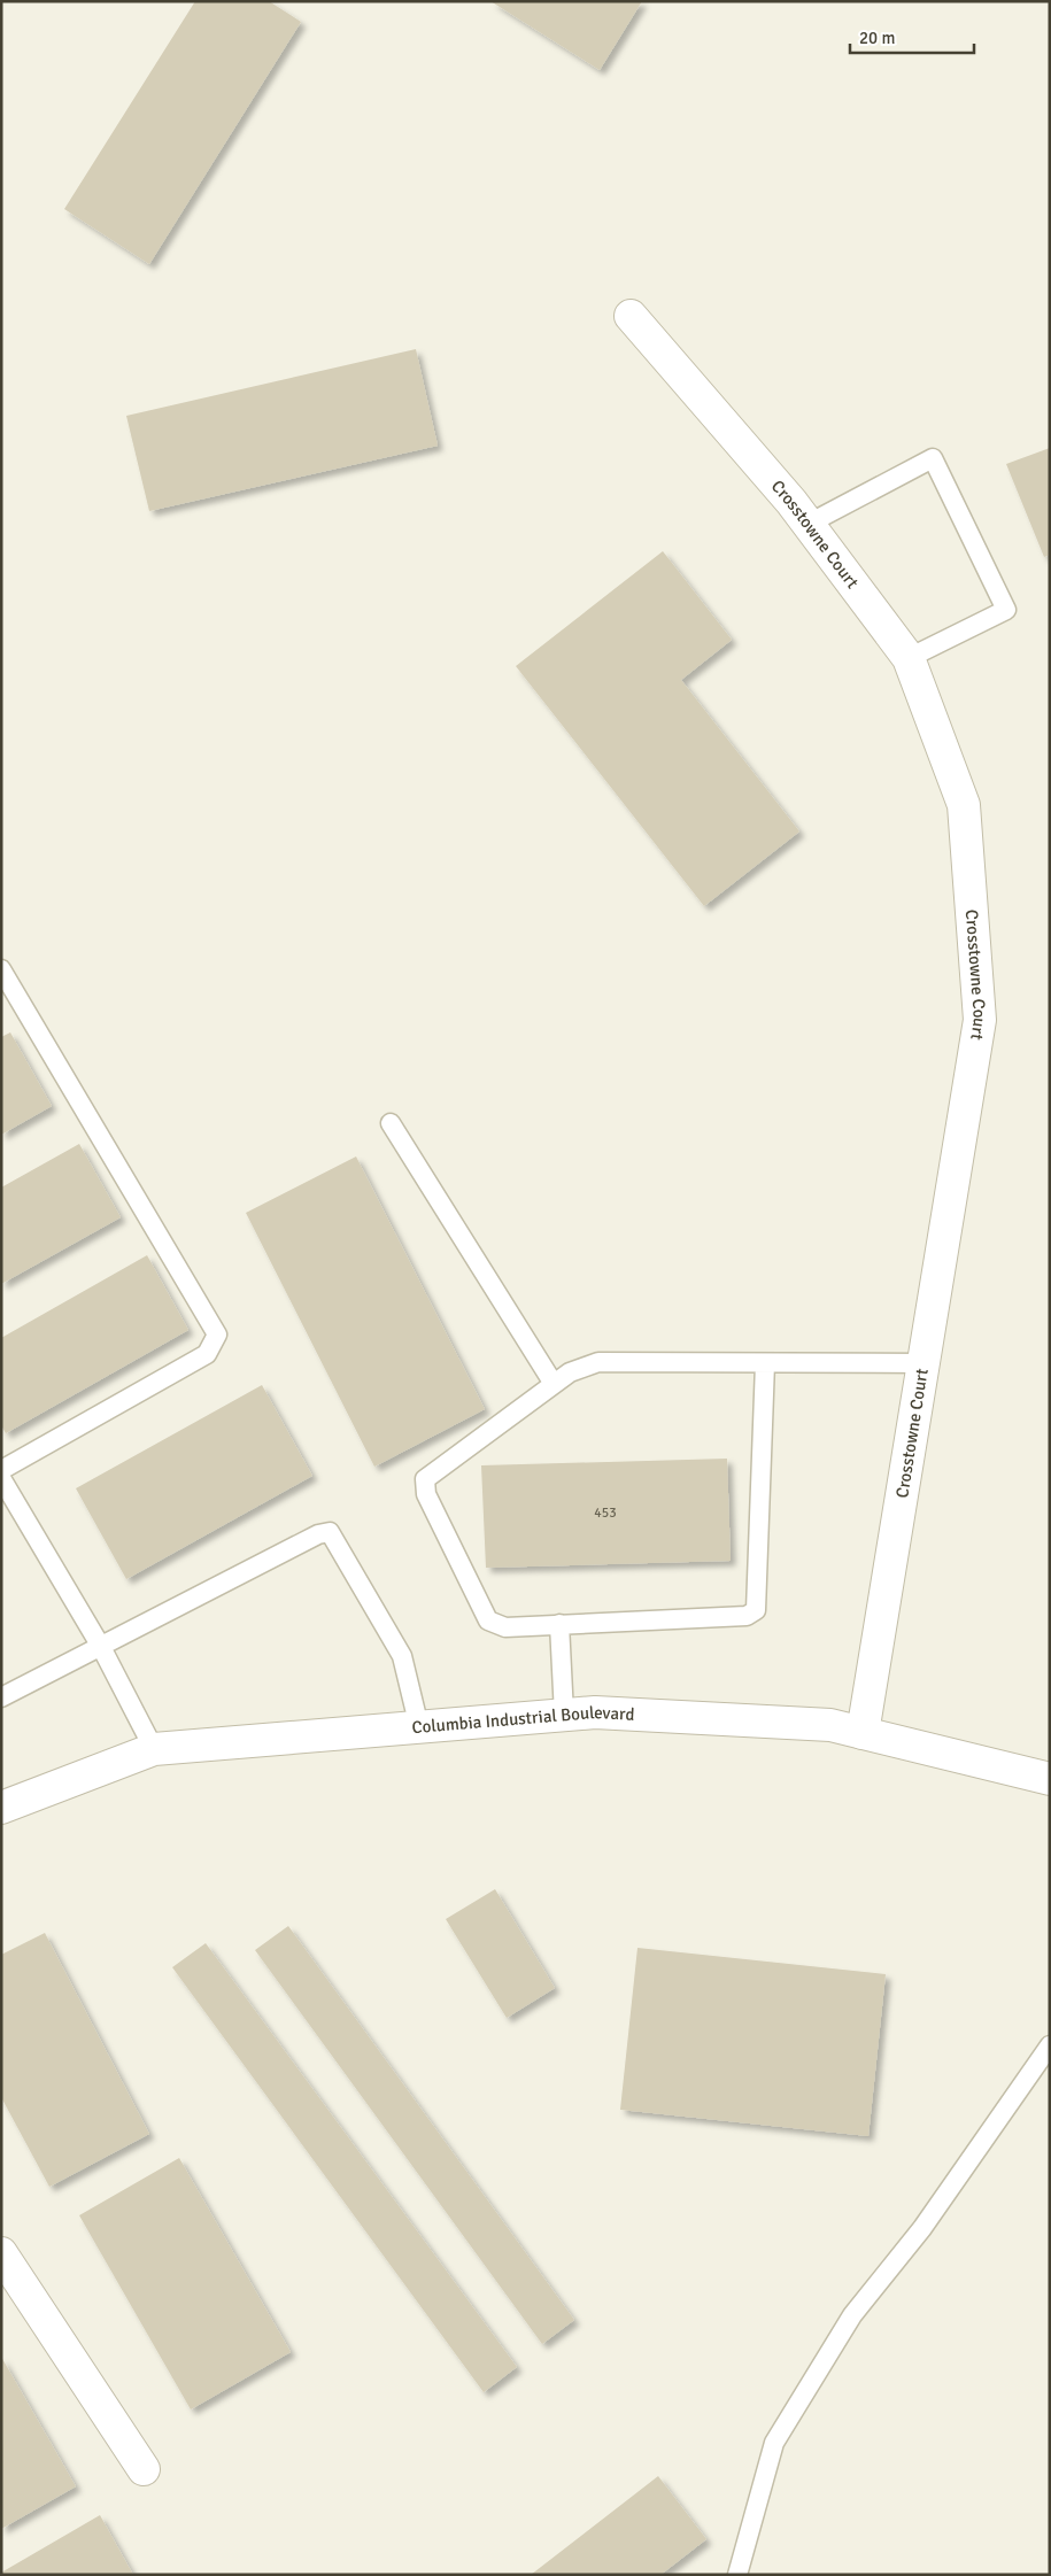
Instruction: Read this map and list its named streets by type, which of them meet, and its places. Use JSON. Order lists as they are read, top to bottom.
{
  "streets": {
    "street": ["Crosstowne Court", "Columbia Industrial Boulevard"]
  },
  "crossings": [
    ["Crosstowne Court", "Columbia Industrial Boulevard"]
  ],
  "house_numbers": ["453"],
  "scale_bar": "20 m"
}
